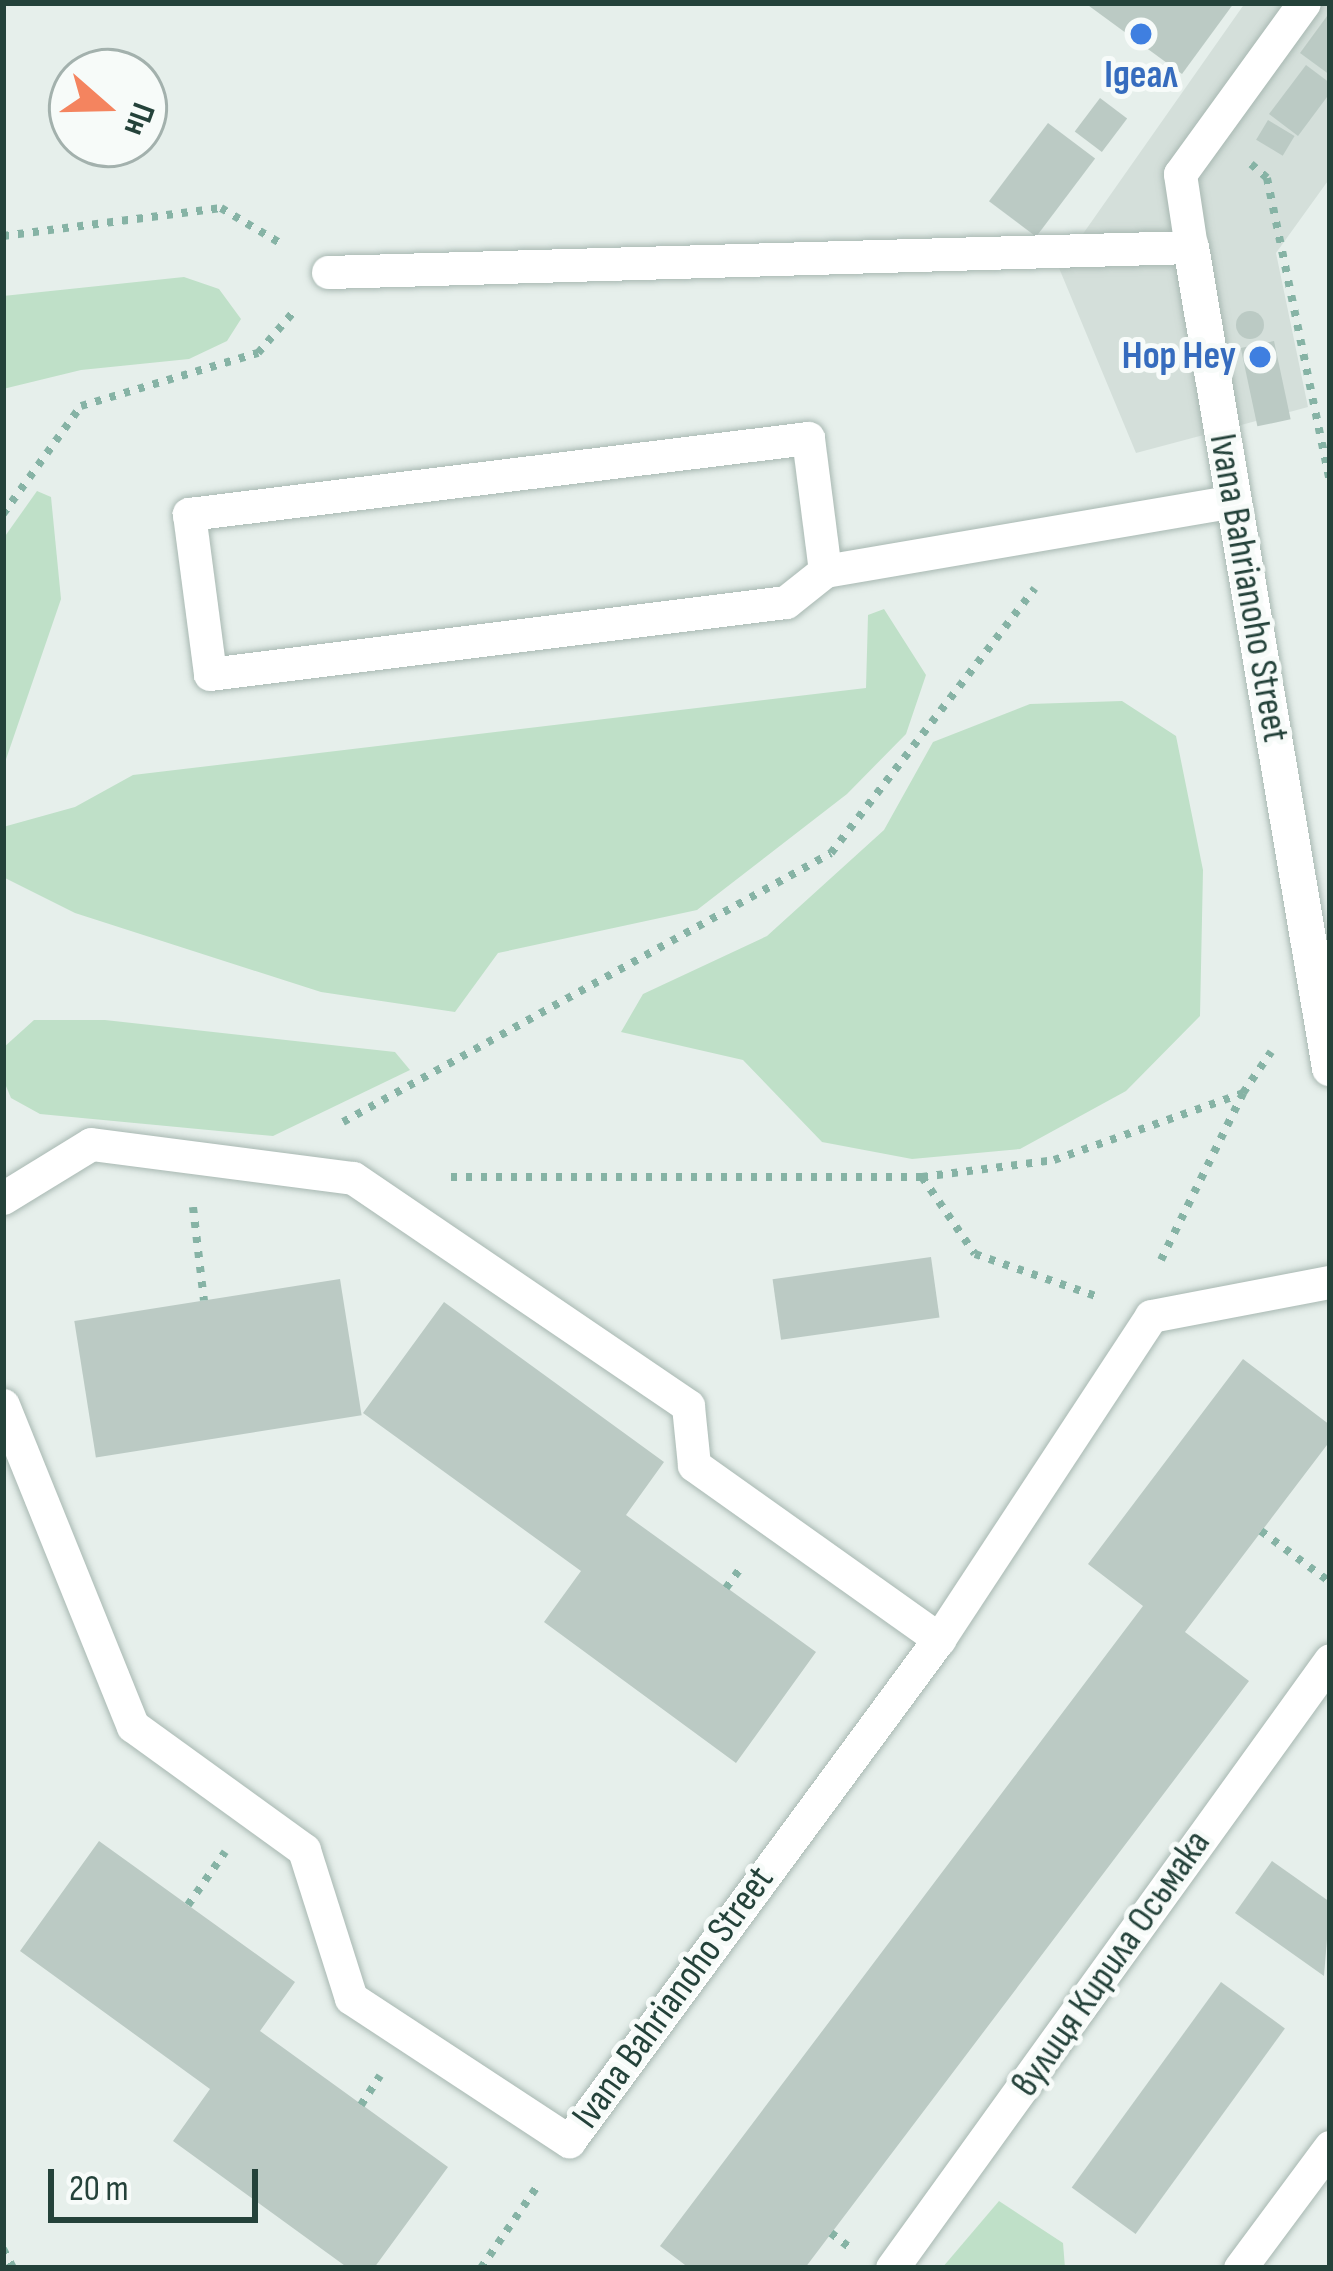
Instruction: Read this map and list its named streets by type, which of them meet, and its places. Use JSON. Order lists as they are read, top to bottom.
{
  "streets": {
    "street": ["Ivana Bahrianoho Street"],
    "lane": ["вулиця Кирила Осьмака"]
  },
  "places": ["Ідеал", "Hop Hey"],
  "scale_bar": "20 m",
  "north": "right"
}
